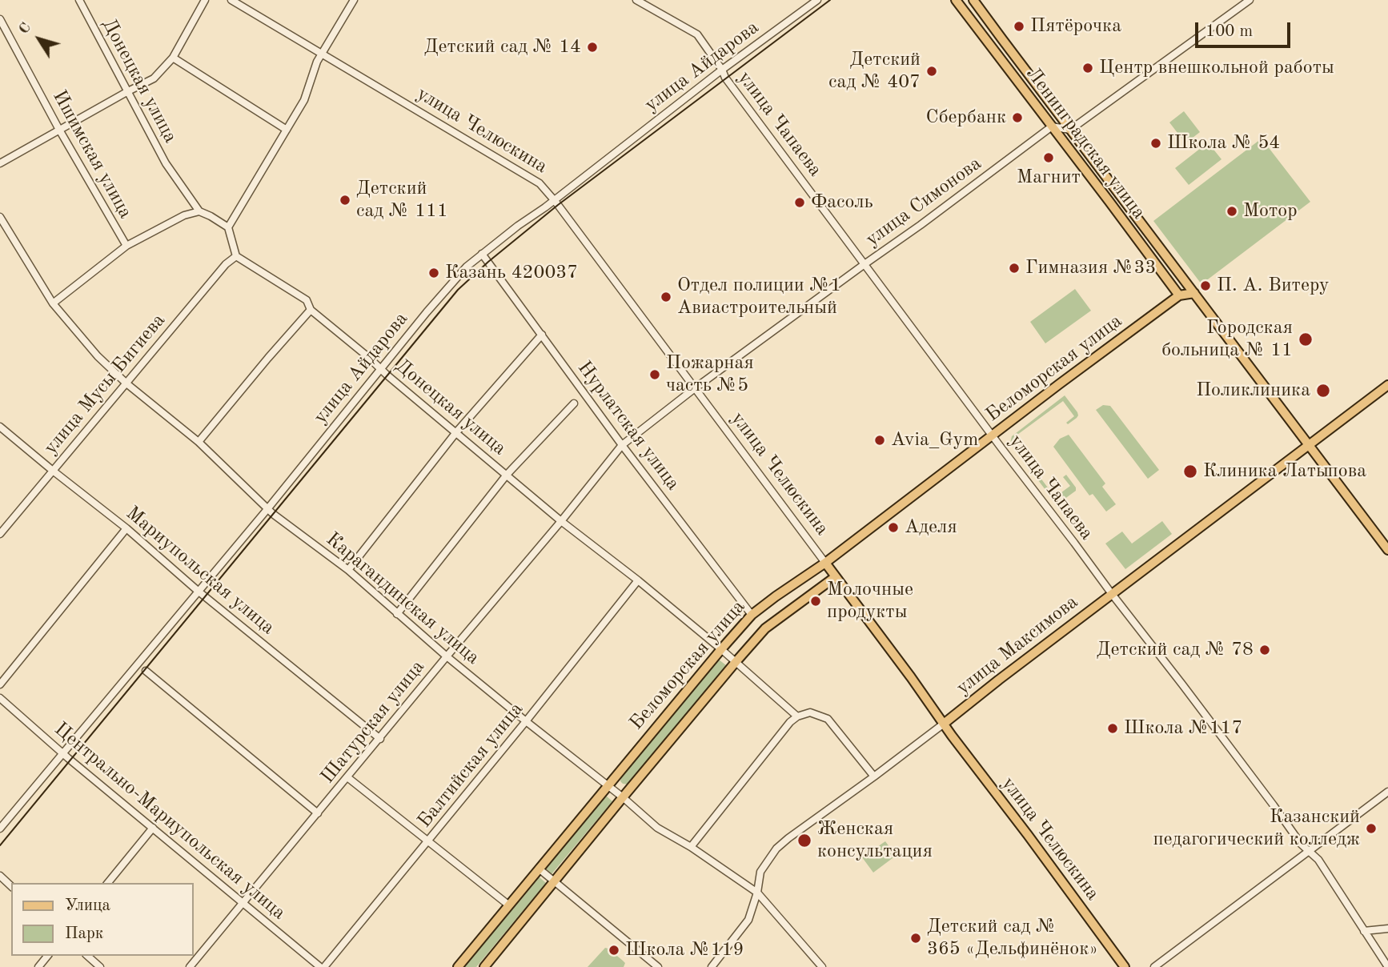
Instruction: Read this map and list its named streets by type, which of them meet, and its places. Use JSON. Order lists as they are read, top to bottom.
{
  "streets": {
    "main road": [
      "улица Челюскина",
      "Ленинградская улица",
      "Беломорская улица",
      "улица Максимова"
    ],
    "street": [
      "улица Айдарова",
      "Донецкая улица",
      "улица Чапаева",
      "Ишимская улица",
      "улица Симонова",
      "улица Мусы Бигиева",
      "Нурлатская улица",
      "Мариупольская улица",
      "Карагандинская улица",
      "Шатурская улица",
      "Балтийская улица",
      "Центрально-Мариупольская улица"
    ]
  },
  "crossings": [
    ["улица Айдарова", "Донецкая улица"],
    ["улица Айдарова", "улица Чапаева"],
    ["улица Айдарова", "улица Челюскина"],
    ["улица Айдарова", "Нурлатская улица"],
    ["улица Айдарова", "Мариупольская улица"],
    ["улица Айдарова", "Карагандинская улица"],
    ["улица Айдарова", "Центрально-Мариупольская улица"],
    ["Донецкая улица", "Беломорская улица"],
    ["Донецкая улица", "улица Мусы Бигиева"],
    ["Донецкая улица", "Шатурская улица"],
    ["Донецкая улица", "Балтийская улица"],
    ["улица Чапаева", "улица Симонова"],
    ["улица Чапаева", "Беломорская улица"],
    ["улица Чапаева", "улица Максимова"],
    ["улица Челюскина", "улица Симонова"],
    ["улица Челюскина", "Беломорская улица"],
    ["улица Челюскина", "улица Максимова"],
    ["Ленинградская улица", "улица Симонова"],
    ["Ленинградская улица", "Беломорская улица"],
    ["Ленинградская улица", "улица Максимова"],
    ["улица Симонова", "Нурлатская улица"],
    ["улица Симонова", "Шатурская улица"],
    ["Беломорская улица", "Нурлатская улица"],
    ["Беломорская улица", "Карагандинская улица"],
    ["улица Мусы Бигиева", "Мариупольская улица"],
    ["улица Мусы Бигиева", "Карагандинская улица"],
    ["Нурлатская улица", "Шатурская улица"],
    ["Мариупольская улица", "Шатурская улица"],
    ["Карагандинская улица", "улица Максимова"],
    ["Карагандинская улица", "Шатурская улица"],
    ["Карагандинская улица", "Балтийская улица"],
    ["Шатурская улица", "Центрально-Мариупольская улица"]
  ],
  "places": [
    "Пятёрочка",
    "Детский сад № 14",
    "Центр внешкольной работы",
    "Детский сад № 407",
    "Сбербанк",
    "Школа № 54",
    "Магнит",
    "Детский сад № 111",
    "Фасоль",
    "Мотор",
    "Гимназия №33",
    "Казань 420037",
    "П. А. Витеру",
    "Отдел полиции №1 Авиастроительный",
    "Городская больница № 11",
    "Пожарная часть №5",
    "Поликлиника",
    "Avia_Gym",
    "Клиника Латыпова",
    "Аделя",
    "Молочные продукты",
    "Детский сад № 78",
    "Школа №117",
    "Казанский педагогический колледж",
    "Женская консультация",
    "Детский сад № 365 «Дельфинёнок»",
    "Школа №119"
  ],
  "legend": ["Улица", "Парк"],
  "scale_bar": "100 m",
  "north": "top left"
}
